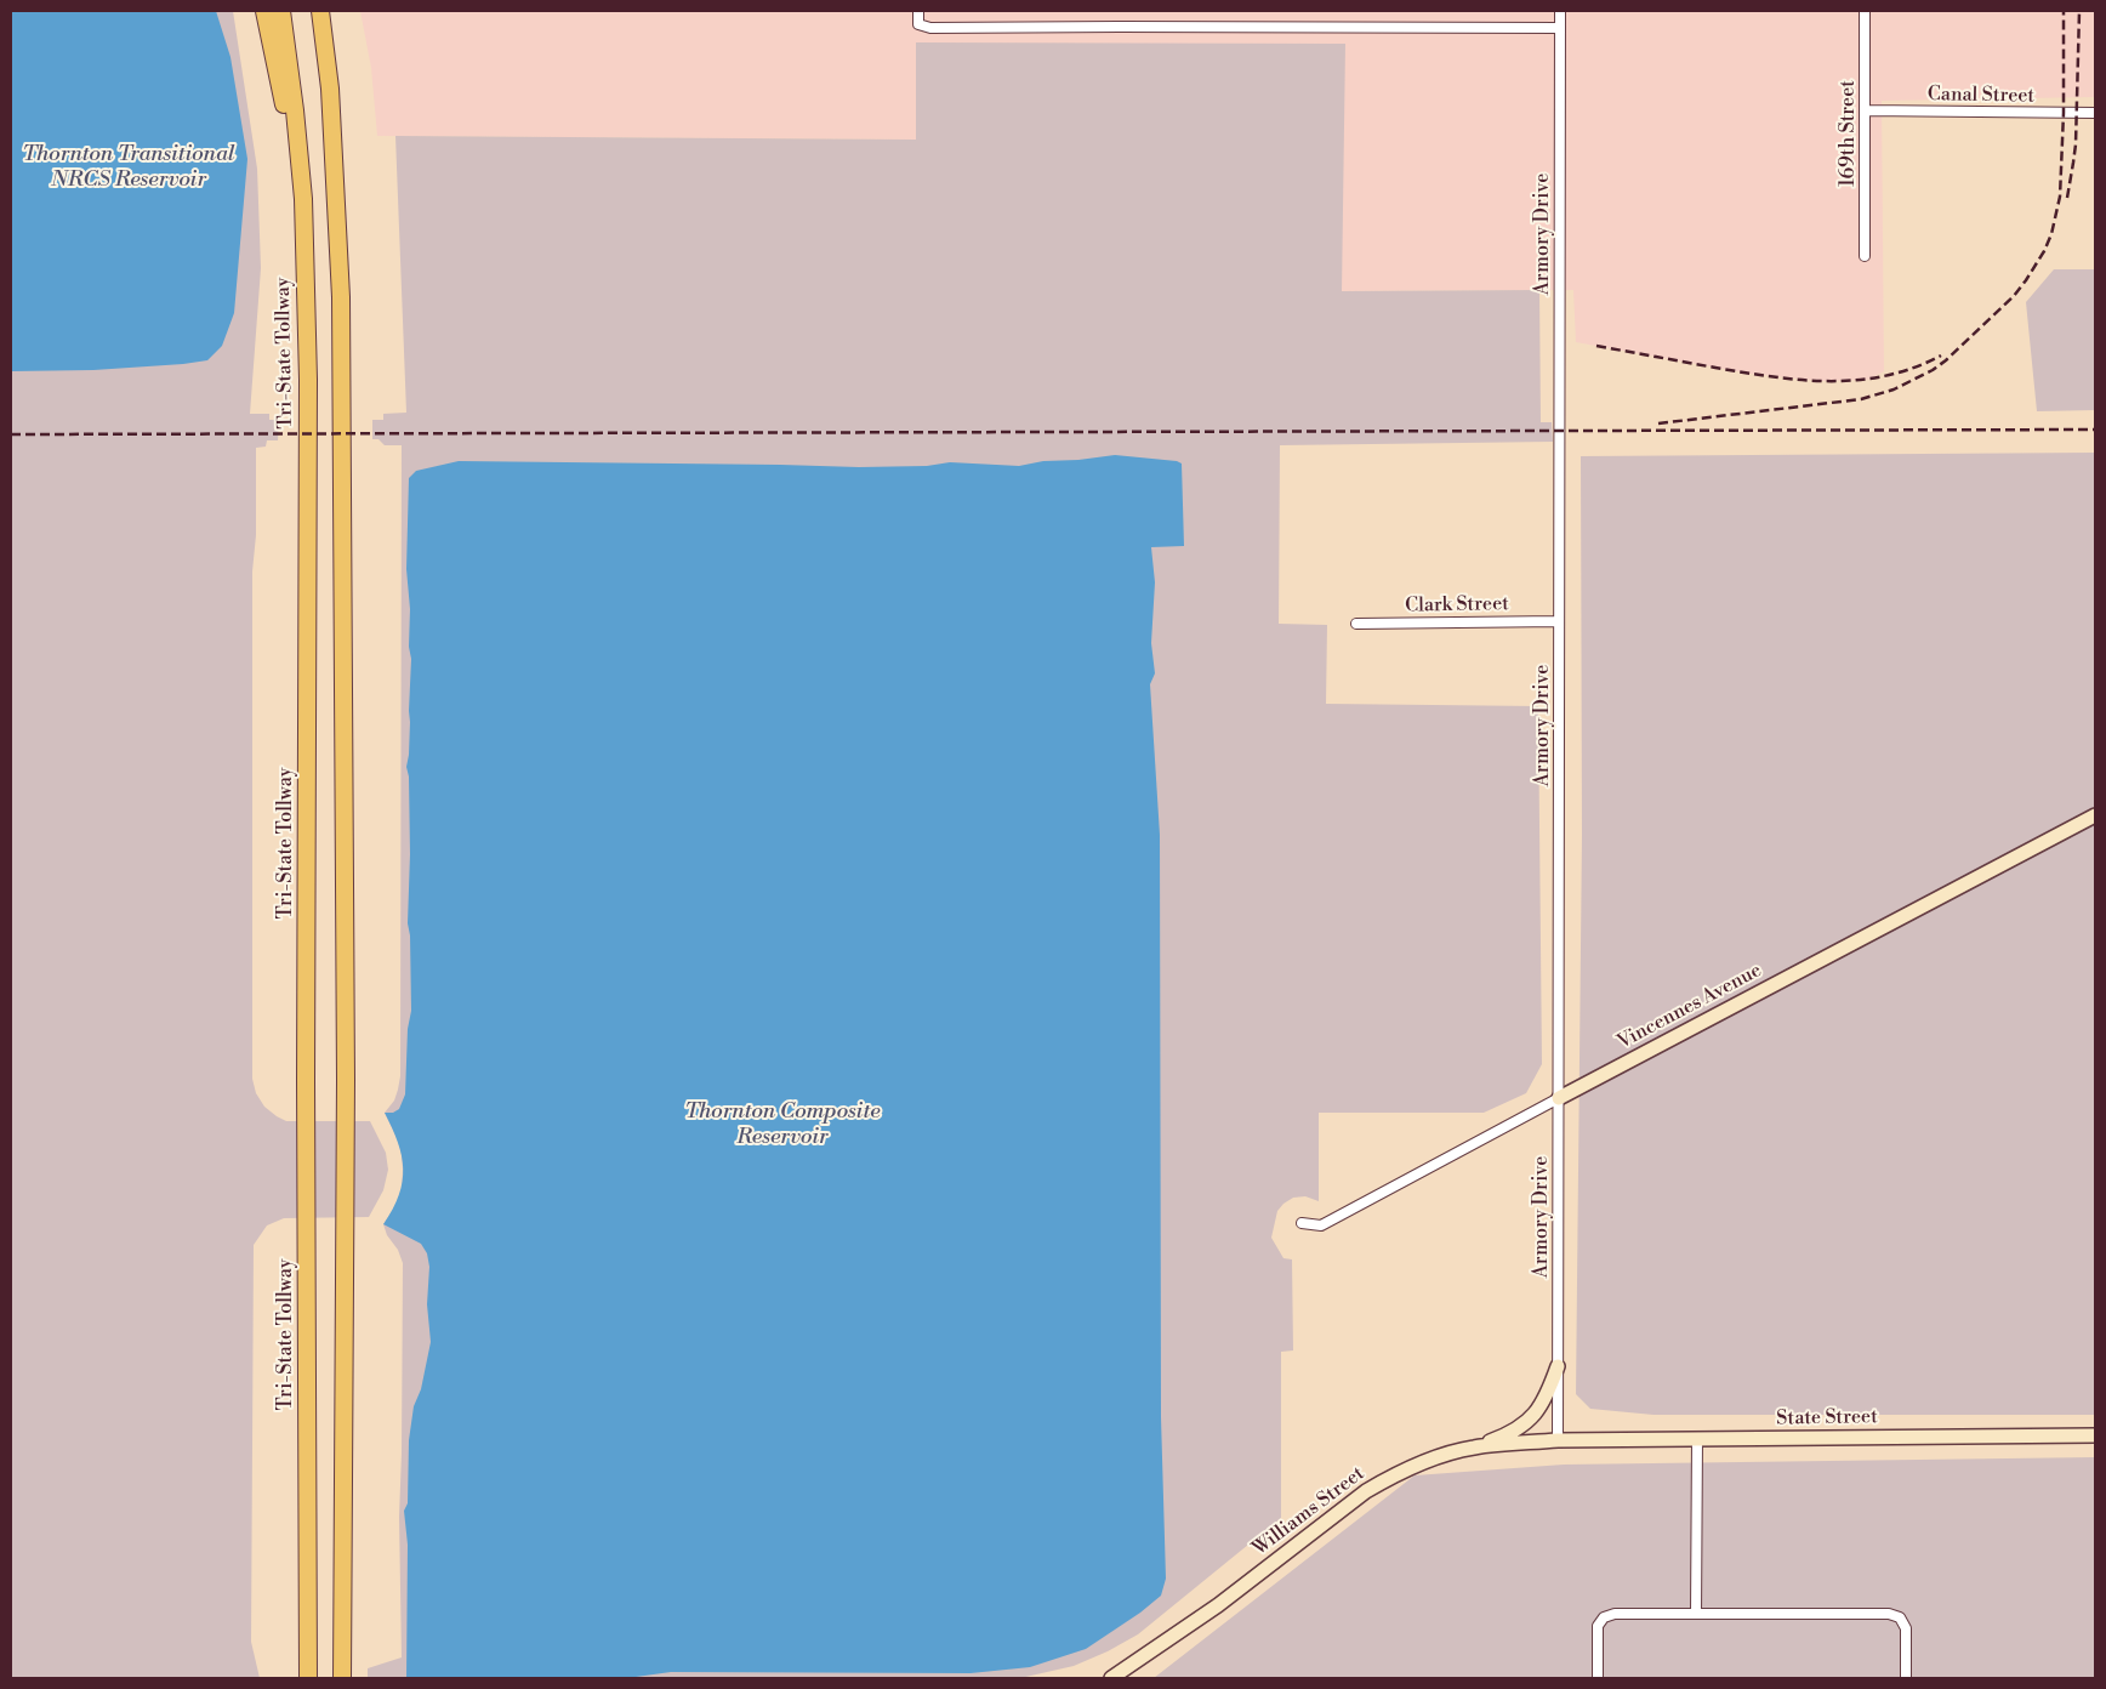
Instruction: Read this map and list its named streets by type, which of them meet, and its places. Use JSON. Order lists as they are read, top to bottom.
{
  "streets": {
    "highway": ["Tri-State Tollway"],
    "street": [
      "Canal Street",
      "169th Street",
      "Armory Drive",
      "Clark Street",
      "Vincennes Avenue",
      "State Street",
      "Williams Street"
    ]
  },
  "crossings": [
    ["Canal Street", "169th Street"],
    ["Armory Drive", "Clark Street"],
    ["Armory Drive", "Vincennes Avenue"],
    ["Armory Drive", "State Street"],
    ["Armory Drive", "Williams Street"],
    ["State Street", "Williams Street"]
  ],
  "water": ["Thornton Transitional NRCS Reservoir", "Thornton Composite Reservoir"]
}
